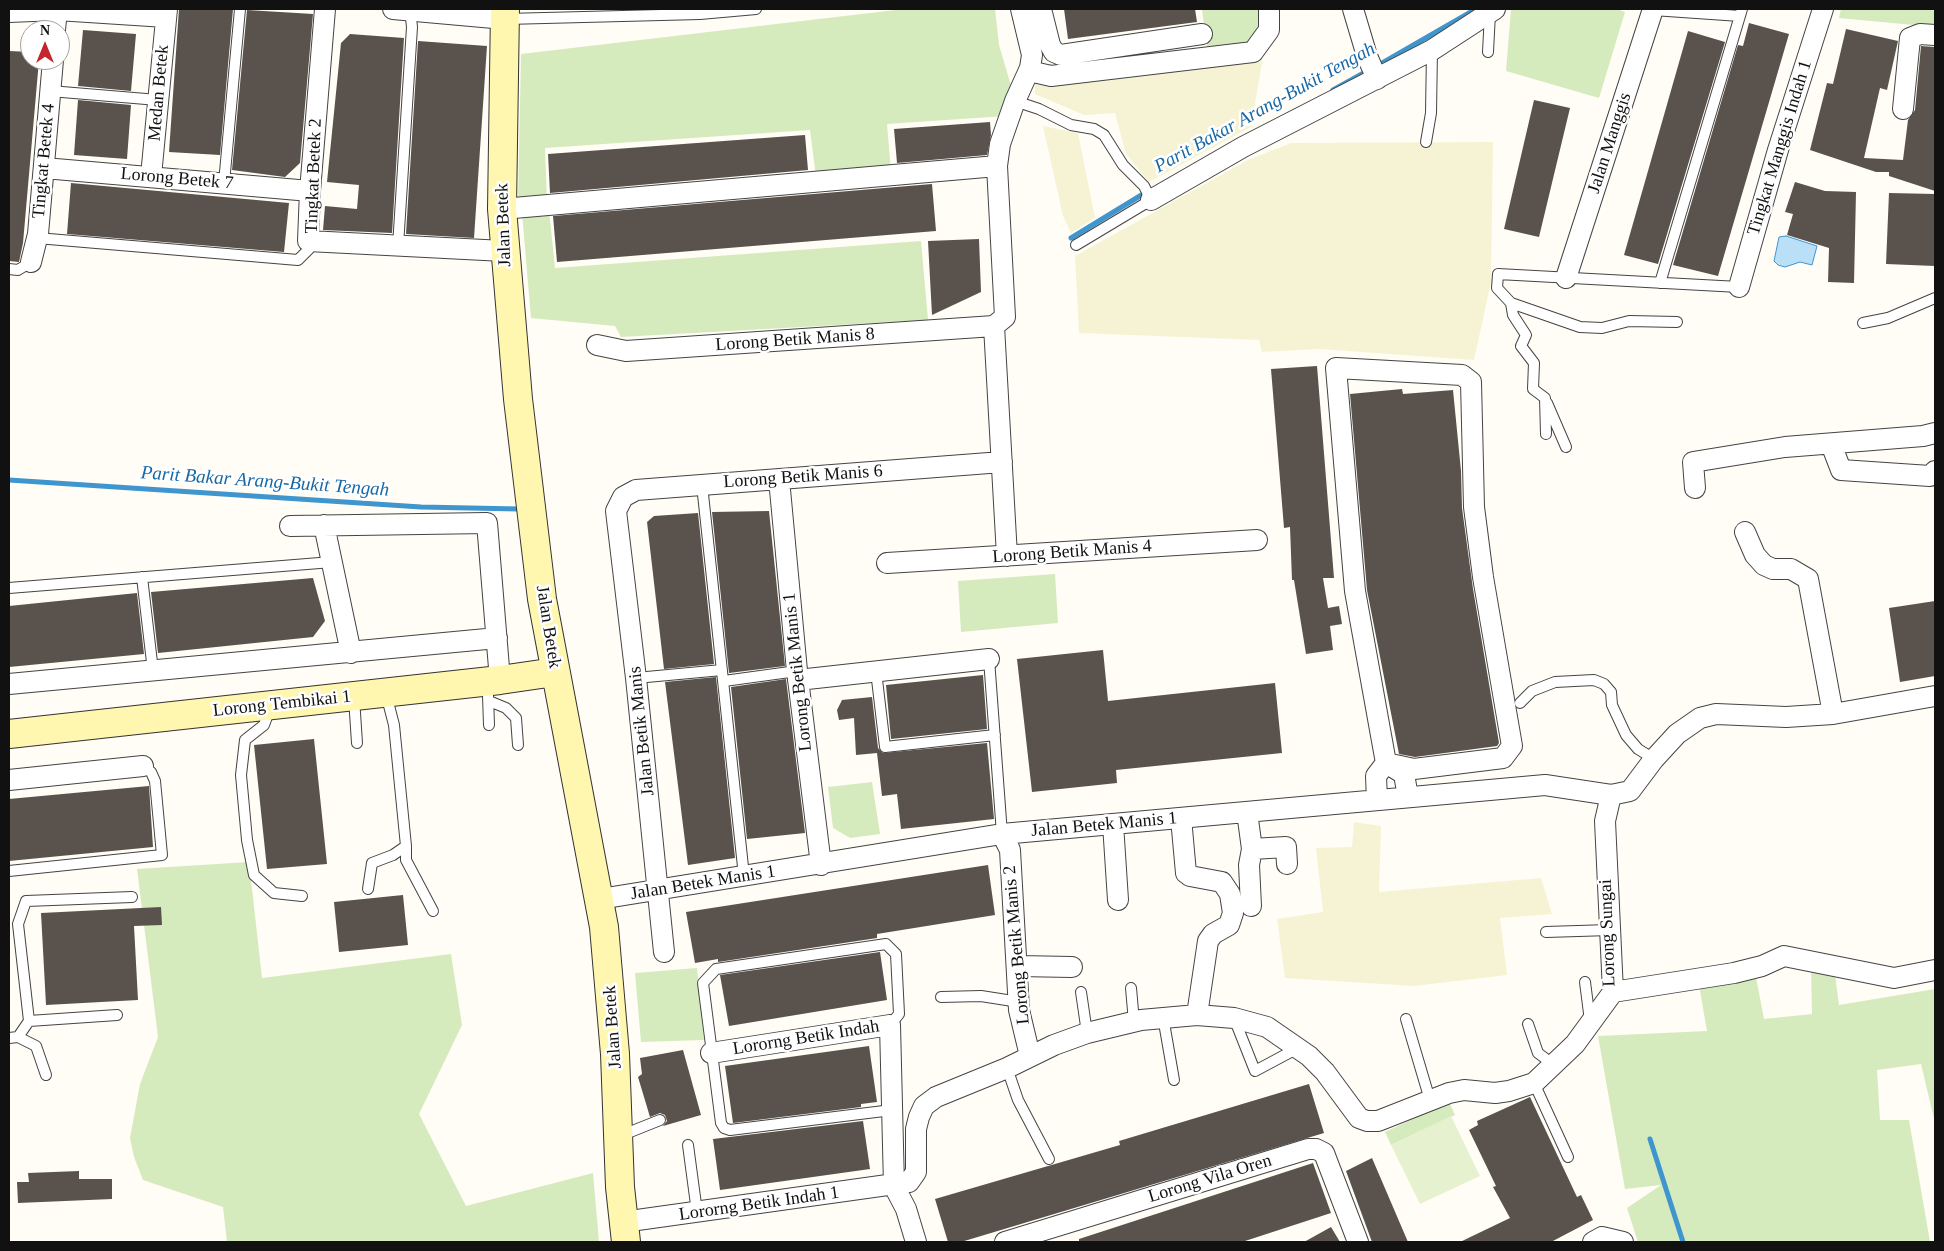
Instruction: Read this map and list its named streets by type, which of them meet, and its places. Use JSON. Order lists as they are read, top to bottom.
{
  "streets": {
    "street": [
      "Medan Betek",
      "Jalan Manggis",
      "Tingkat Manggis Indah 1",
      "Tingkat Betek 4",
      "Tingkat Betek 2",
      "Lorong Betek 7",
      "Jalan Betek",
      "Lorong Betik Manis 8",
      "Lorong Betik Manis 6",
      "Lorong Betik Manis 4",
      "Lorong Betik Manis 1",
      "Lorong Tembikai 1",
      "Jalan Betik Manis",
      "Jalan Betek Manis 1",
      "Lorong Sungai",
      "Lorong Betik Manis 2",
      "Lororng Betik Indah",
      "Lorong Vila Oren",
      "Lororng Betik Indah 1"
    ]
  },
  "crossings": [
    ["Medan Betek", "Lorong Betek 7"],
    ["Tingkat Betek 4", "Lorong Betek 7"],
    ["Tingkat Betek 2", "Lorong Betek 7"],
    ["Tingkat Betek 2", "Jalan Betek"],
    ["Jalan Betek", "Lorong Tembikai 1"],
    ["Jalan Betek", "Jalan Betek Manis 1"],
    ["Jalan Betek", "Lororng Betik Indah 1"],
    ["Lorong Betik Manis 6", "Lorong Betik Manis 1"],
    ["Lorong Betik Manis 6", "Jalan Betik Manis"],
    ["Lorong Betik Manis 1", "Jalan Betek Manis 1"],
    ["Jalan Betik Manis", "Jalan Betek Manis 1"],
    ["Jalan Betek Manis 1", "Lorong Sungai"],
    ["Jalan Betek Manis 1", "Lorong Betik Manis 2"],
    ["Lorong Sungai", "Lorong Betik Manis 2"],
    ["Lorong Sungai", "Lororng Betik Indah"],
    ["Lorong Sungai", "Lororng Betik Indah 1"],
    ["Lororng Betik Indah", "Lororng Betik Indah 1"]
  ],
  "water": ["Parit Bakar Arang-Bukit Tengah"],
  "north": "top"
}
